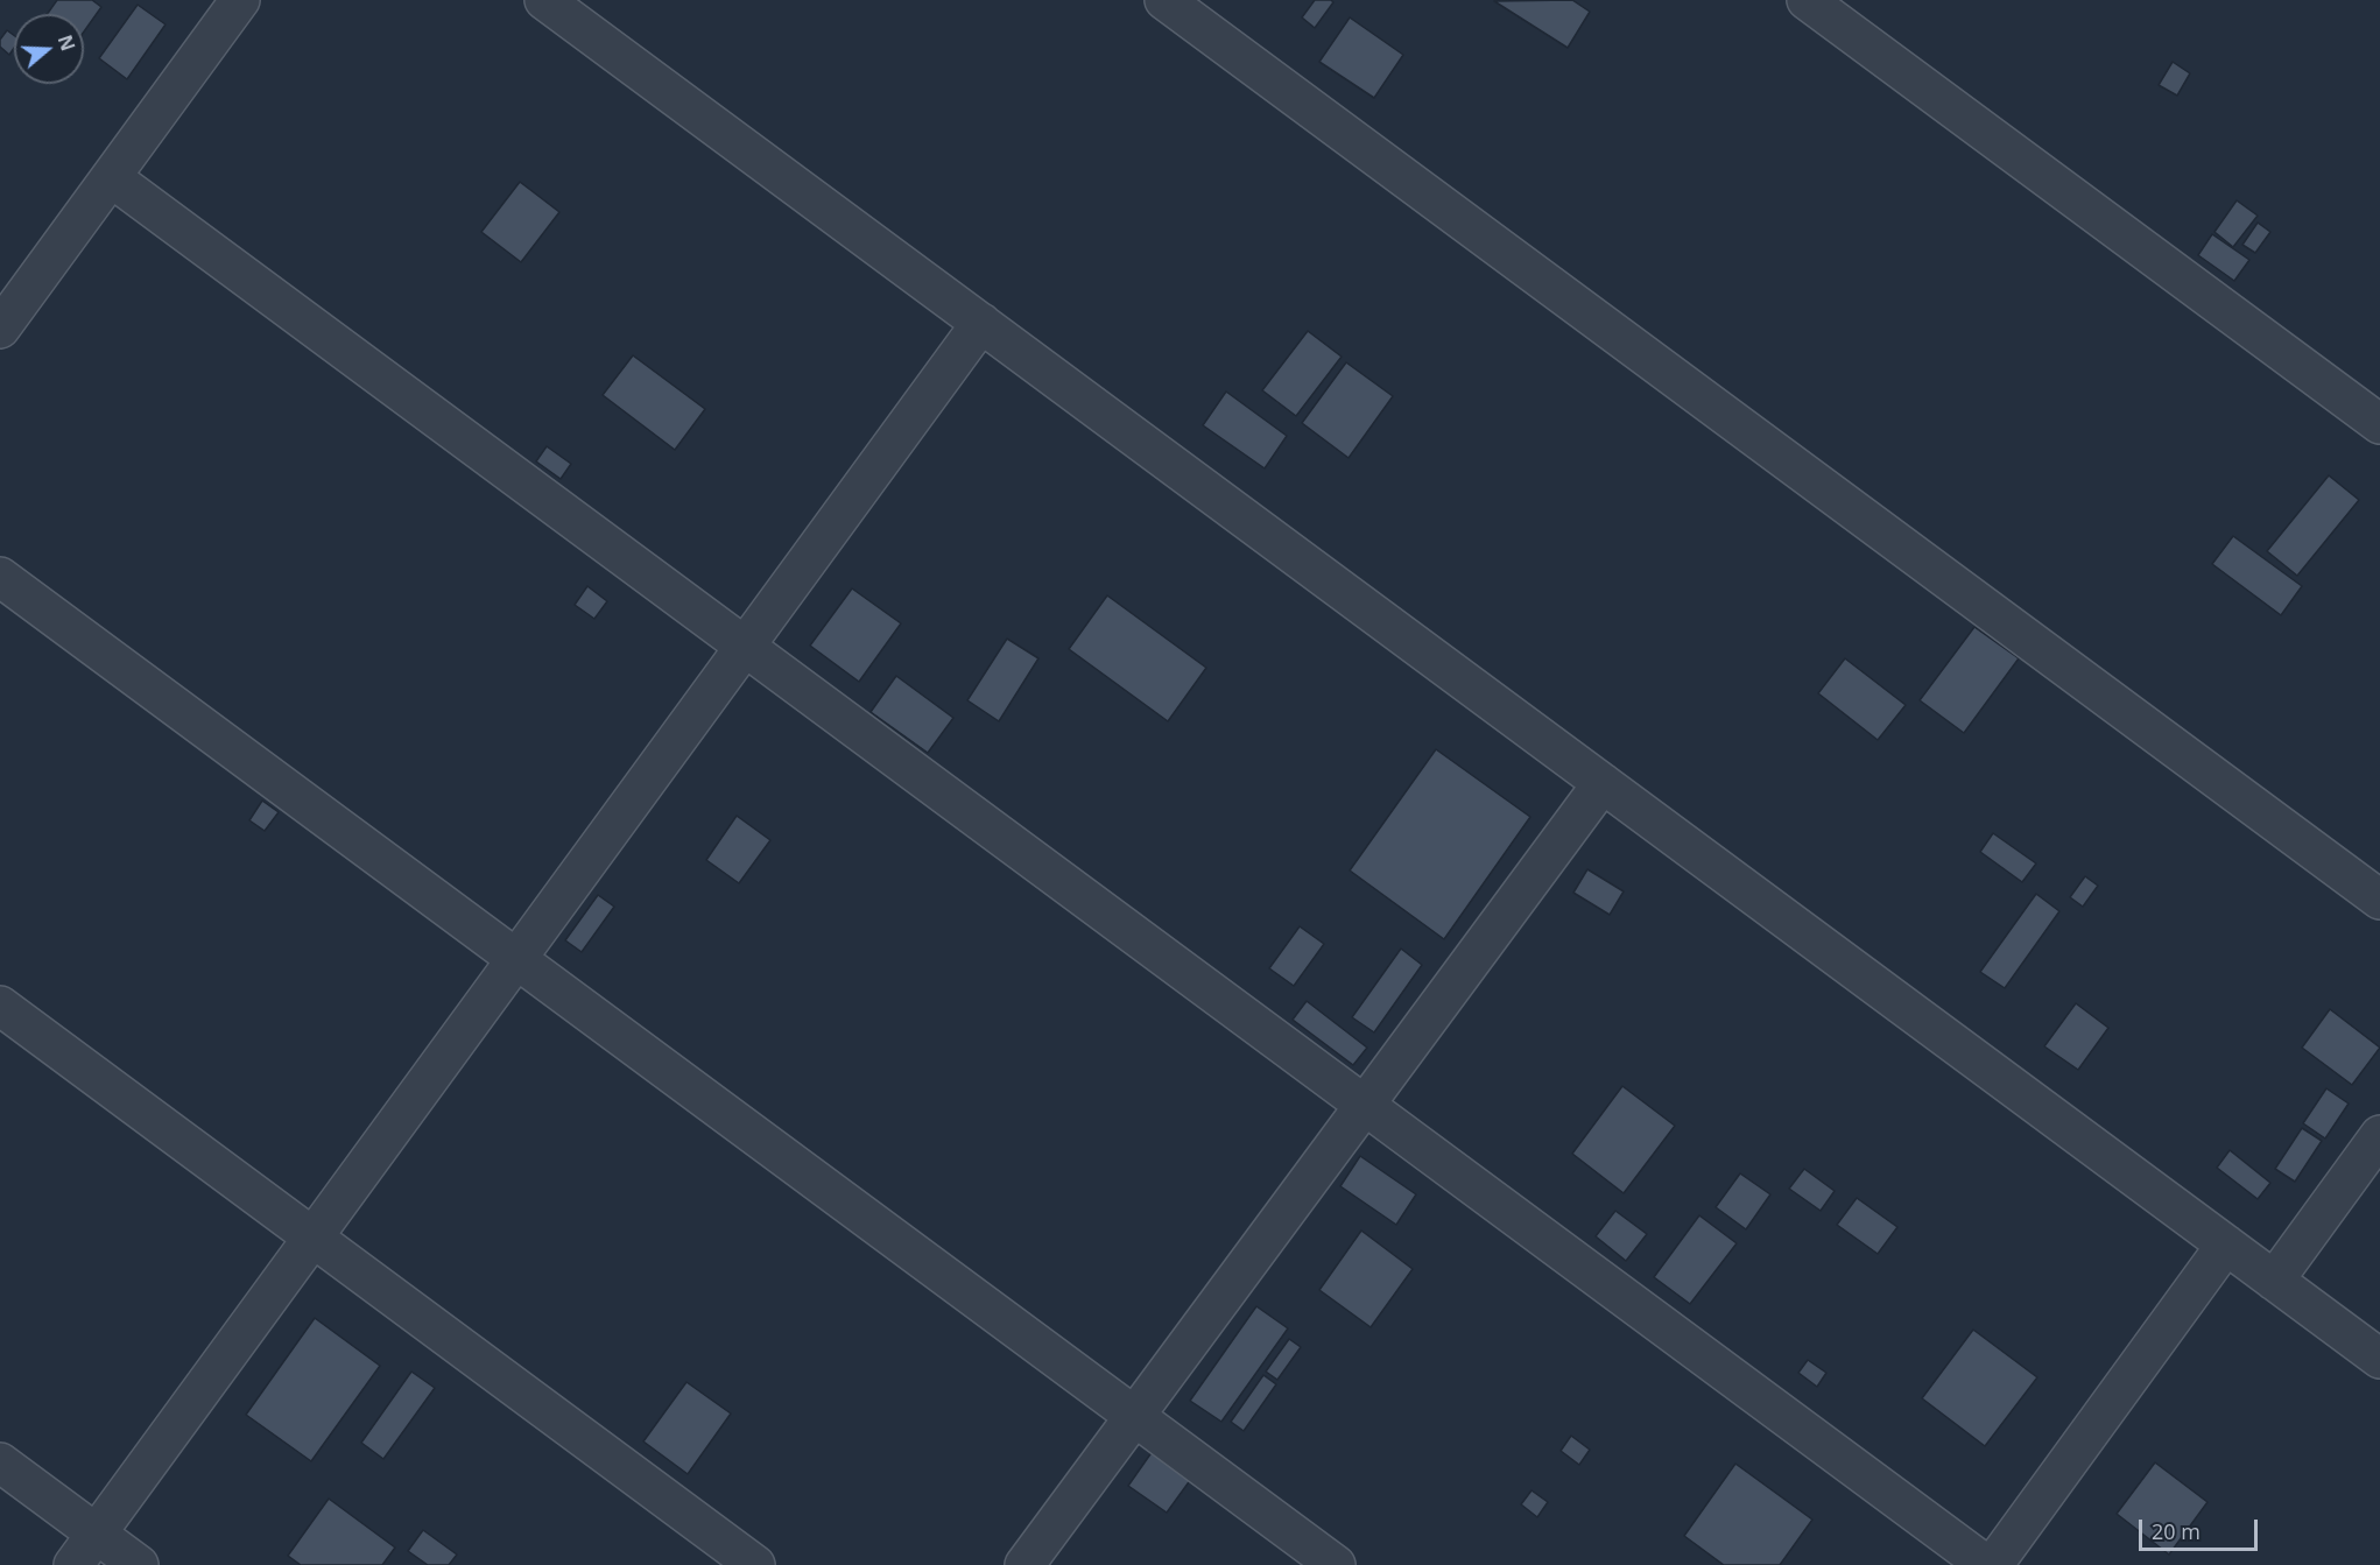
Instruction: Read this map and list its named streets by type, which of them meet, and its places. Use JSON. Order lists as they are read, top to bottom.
{
  "scale_bar": "20 m",
  "north": "right"
}
